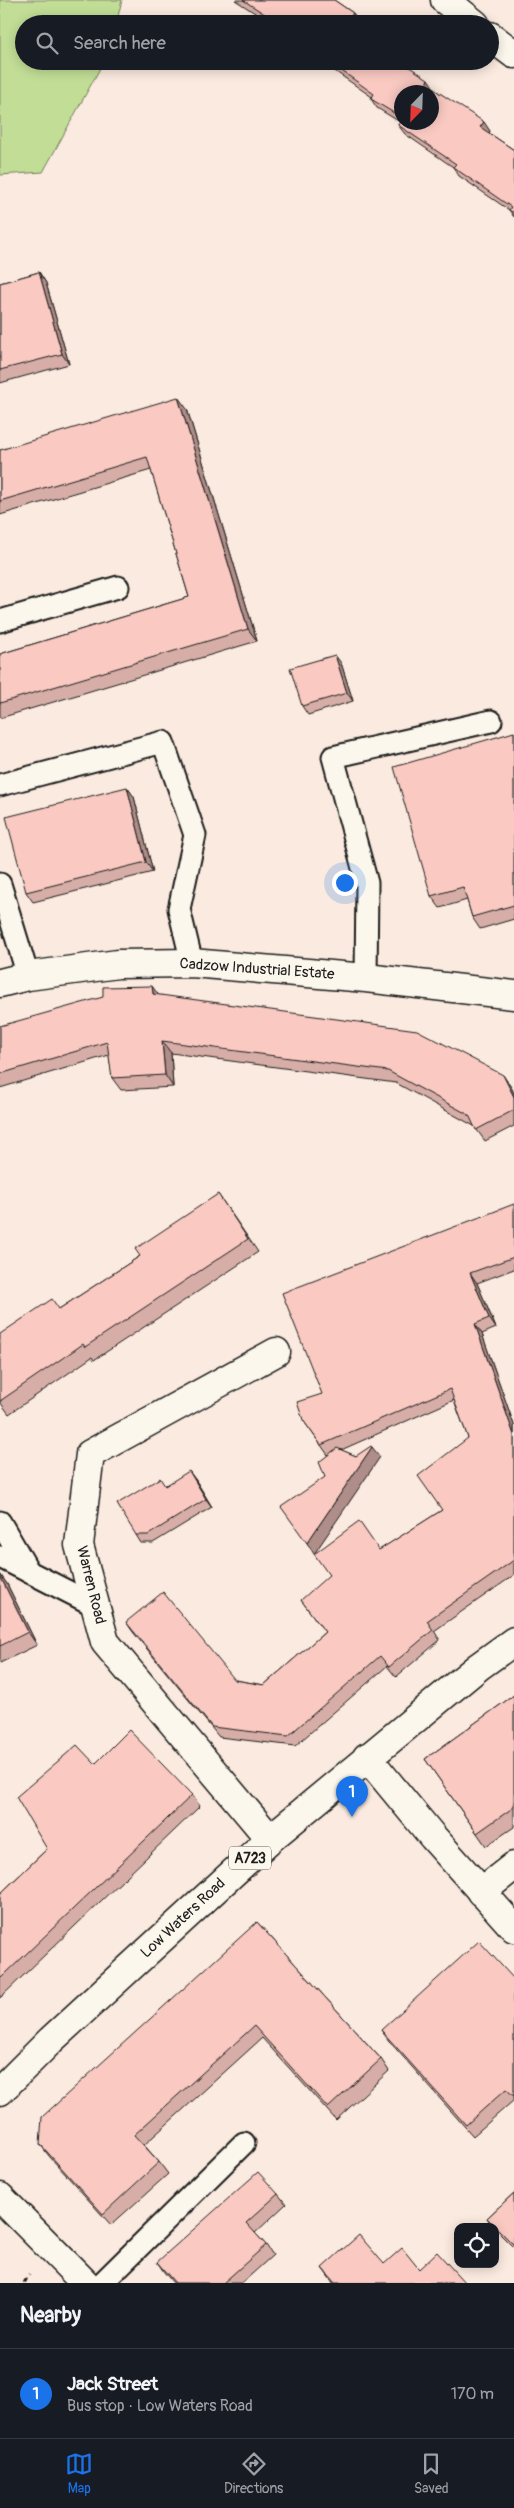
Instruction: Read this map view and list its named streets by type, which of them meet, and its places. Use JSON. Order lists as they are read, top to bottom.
{
  "streets": {
    "street": [
      "Cadzow Industrial Estate",
      "Warren Road",
      "A723",
      "Low Waters Road"
    ]
  },
  "crossings": [
    ["Warren Road", "Low Waters Road"]
  ],
  "north": "bottom left",
  "page": {
    "search": "Search here",
    "pins": "1",
    "heading": "Nearby",
    "list": [
      {
        "mark": "1",
        "name": "Jack Street",
        "note": "Bus stop · Low Waters Road",
        "value": "170 m"
      }
    ],
    "nav": ["Map", "Directions", "Saved"]
  }
}
